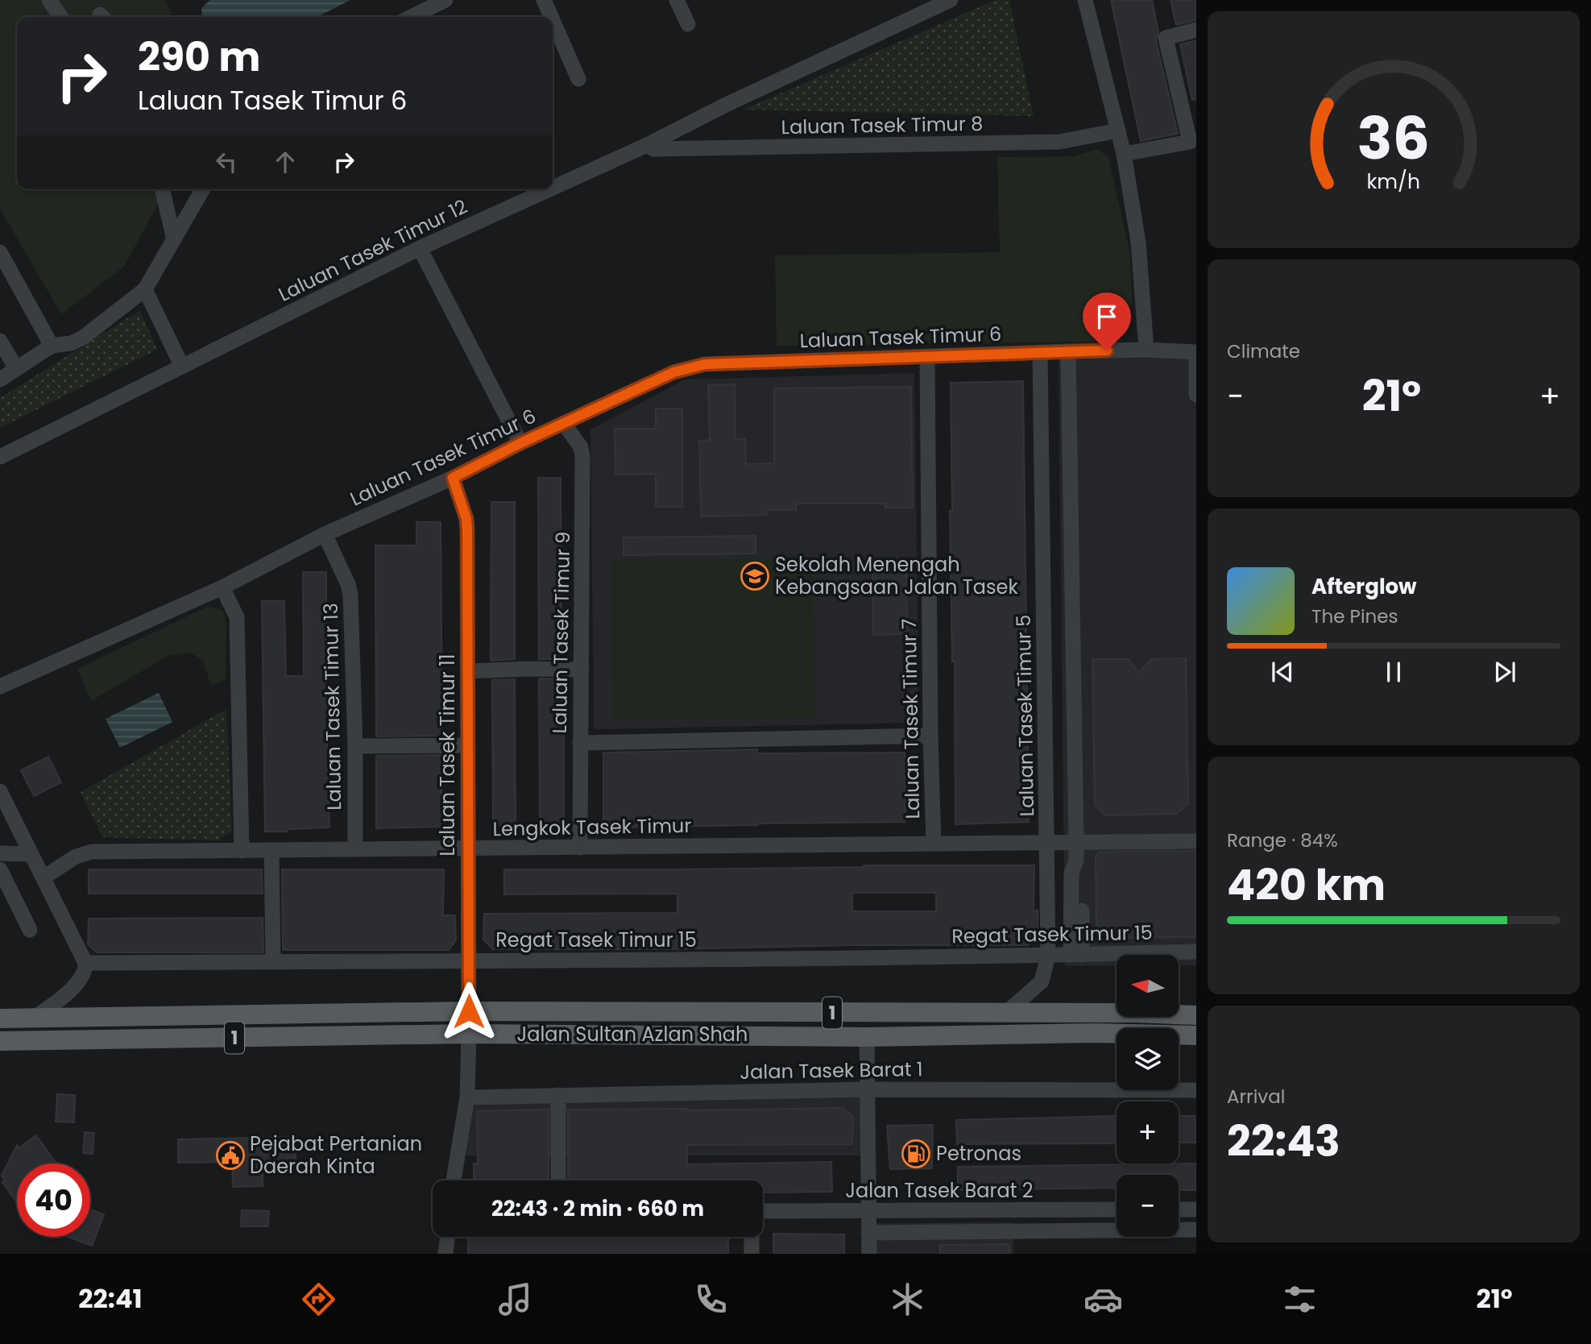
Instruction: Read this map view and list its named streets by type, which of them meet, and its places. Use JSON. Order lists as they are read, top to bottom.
{
  "streets": {
    "main road": ["1", "Jalan Sultan Azlan Shah"],
    "street": [
      "Laluan Tasek Timur 8",
      "Laluan Tasek Timur 12",
      "Laluan Tasek Timur 6",
      "Laluan Tasek Timur 9",
      "Laluan Tasek Timur 13",
      "Laluan Tasek Timur 5",
      "Laluan Tasek Timur 7",
      "Laluan Tasek Timur 11",
      "Lengkok Tasek Timur",
      "Regat Tasek Timur 15",
      "Jalan Tasek Barat 1",
      "Jalan Tasek Barat 2"
    ]
  },
  "crossings": [
    ["Laluan Tasek Timur 8", "Laluan Tasek Timur 12"],
    ["Laluan Tasek Timur 6", "Laluan Tasek Timur 9"],
    ["Laluan Tasek Timur 6", "Laluan Tasek Timur 13"],
    ["Laluan Tasek Timur 6", "Laluan Tasek Timur 5"],
    ["Laluan Tasek Timur 6", "Laluan Tasek Timur 7"],
    ["Laluan Tasek Timur 6", "Laluan Tasek Timur 11"],
    ["Laluan Tasek Timur 9", "Lengkok Tasek Timur"],
    ["Laluan Tasek Timur 13", "Lengkok Tasek Timur"],
    ["Laluan Tasek Timur 5", "Lengkok Tasek Timur"],
    ["Laluan Tasek Timur 7", "Lengkok Tasek Timur"],
    ["Laluan Tasek Timur 11", "Lengkok Tasek Timur"],
    ["Laluan Tasek Timur 11", "Regat Tasek Timur 15"],
    ["Laluan Tasek Timur 11", "Jalan Sultan Azlan Shah"],
    ["Laluan Tasek Timur 11", "Jalan Tasek Barat 1"]
  ],
  "places": {
    "school or university": ["Sekolah Menengah Kebangsaan Jalan Tasek"],
    "fuel station": ["Petronas"],
    "public building": ["Pejabat Pertanian Daerah Kinta"]
  },
  "north": "left",
  "page": {
    "turn": ["290 m", "Laluan Tasek Timur 6"],
    "tile": [
      "Climate",
      ["Range · 84%", "420 km"],
      ["Arrival", "22:43"]
    ],
    "heat": ["−", "21°", "+"],
    "song": ["Afterglow", "The Pines"],
    "map_buttons": ["+", "−"],
    "limit": "40",
    "trip": "22:43 · 2 min · 660 m",
    "tabs": ["22:41", "21°"],
    "gauge": ["36", "km/h"]
  }
}
